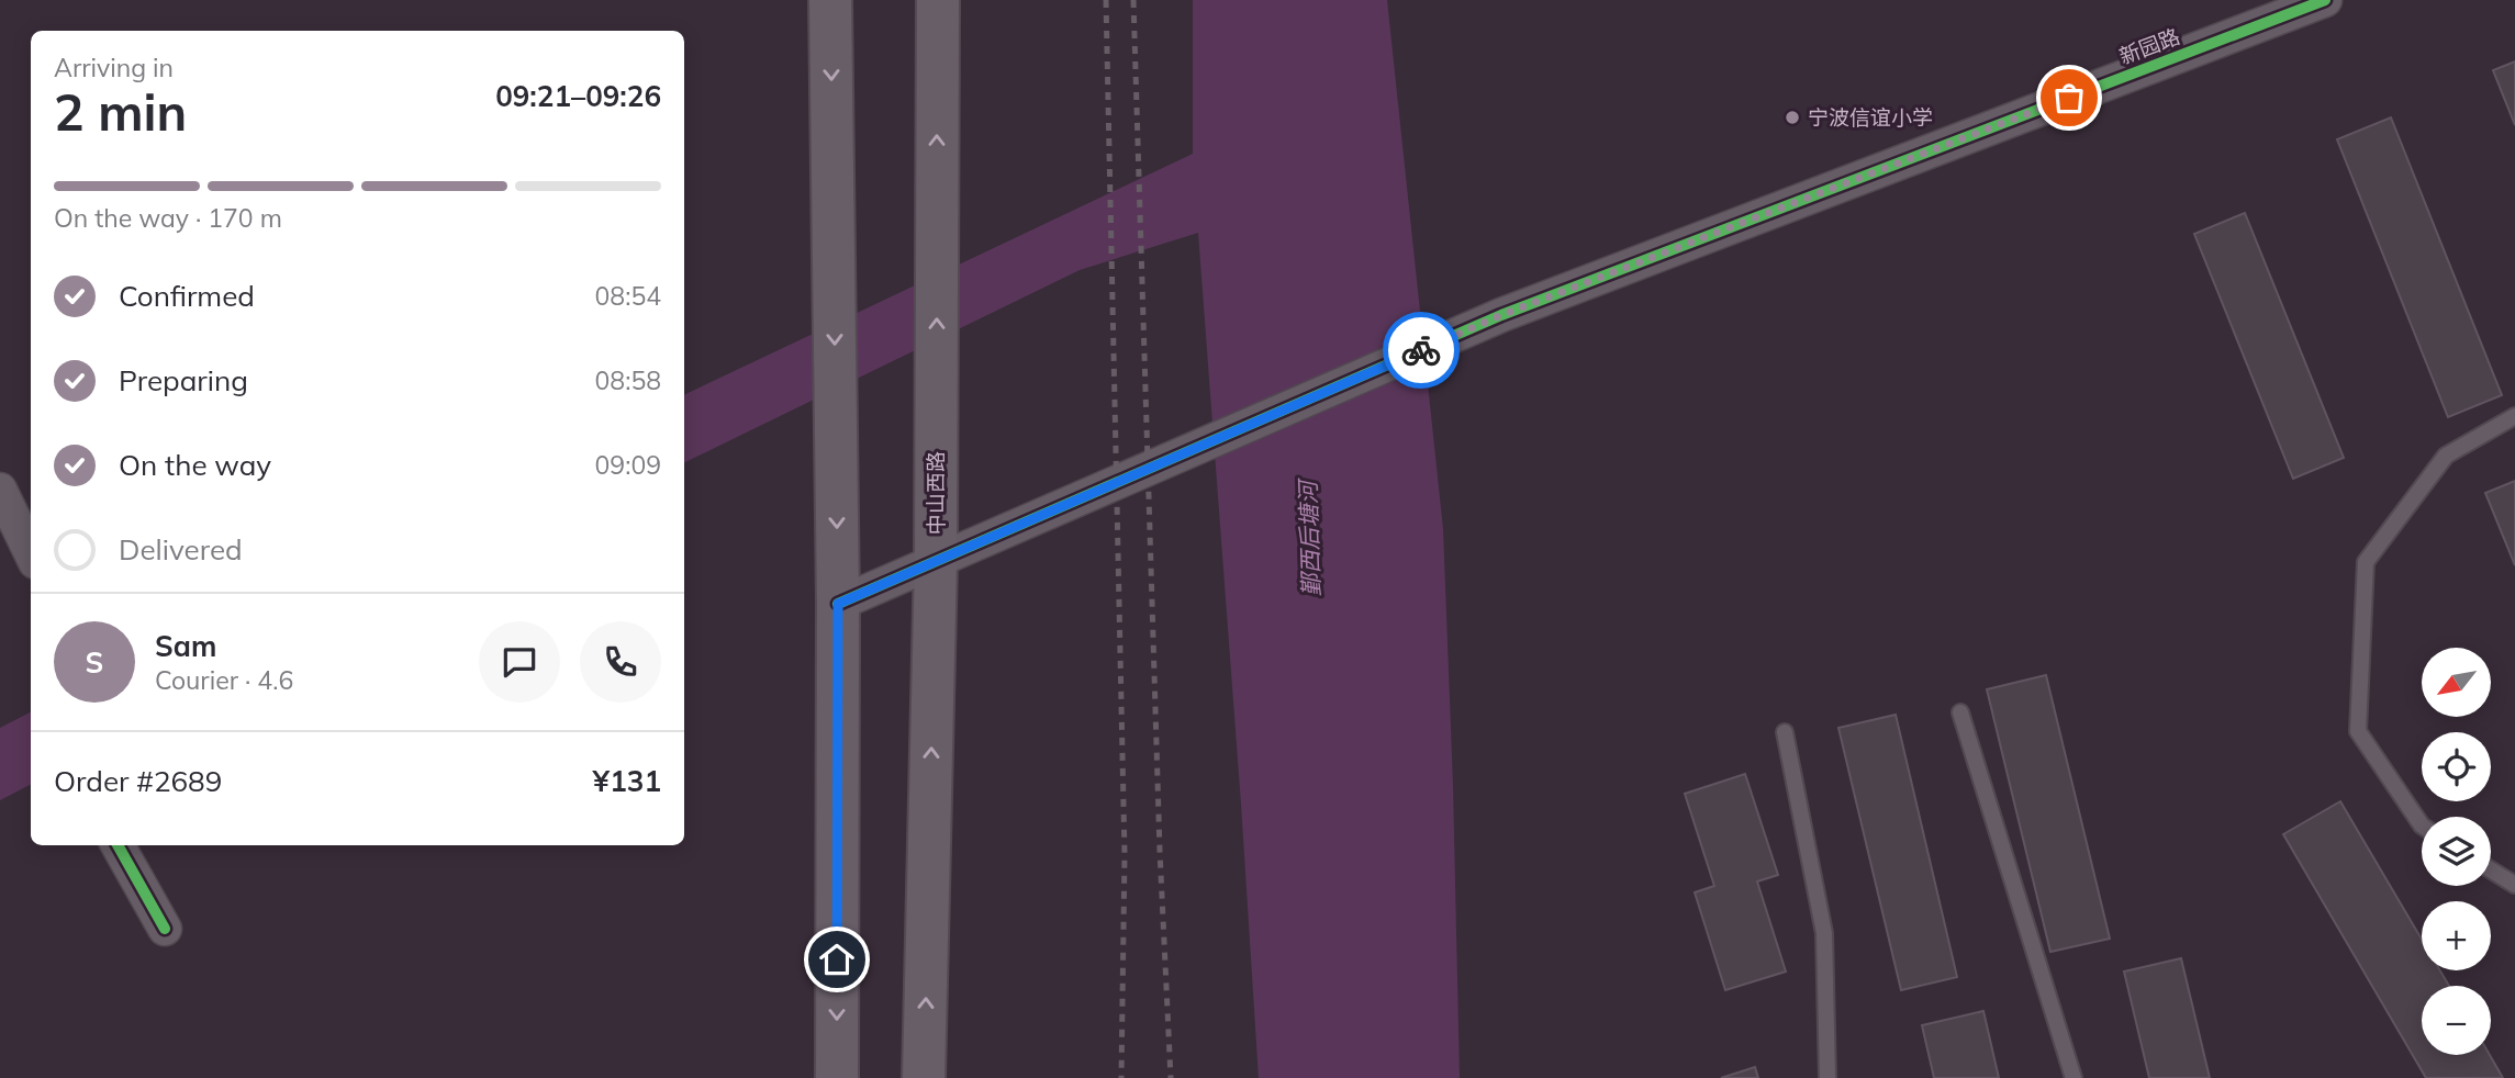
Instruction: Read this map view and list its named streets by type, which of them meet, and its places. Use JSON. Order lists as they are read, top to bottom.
{
  "streets": {
    "main road": ["中山西路"],
    "street": ["新园路"]
  },
  "crossings": [
    ["新园路", "中山西路"]
  ],
  "water": ["鄞西后塘河"],
  "places": ["宁波信谊小学"],
  "north": "bottom left",
  "page": {
    "heading": ["2 min", "Arriving in", "09:21–09:26"],
    "panel": [
      "Sam",
      "Courier · 4.6",
      "Order #2689",
      "¥131"
    ],
    "bar": "On the way · 170 m",
    "list": [
      ["Confirmed", "08:54"],
      ["Preparing", "08:58"],
      ["On the way", "09:09"],
      "Delivered"
    ],
    "round": "S",
    "map_buttons": ["+", "−"]
  }
}
